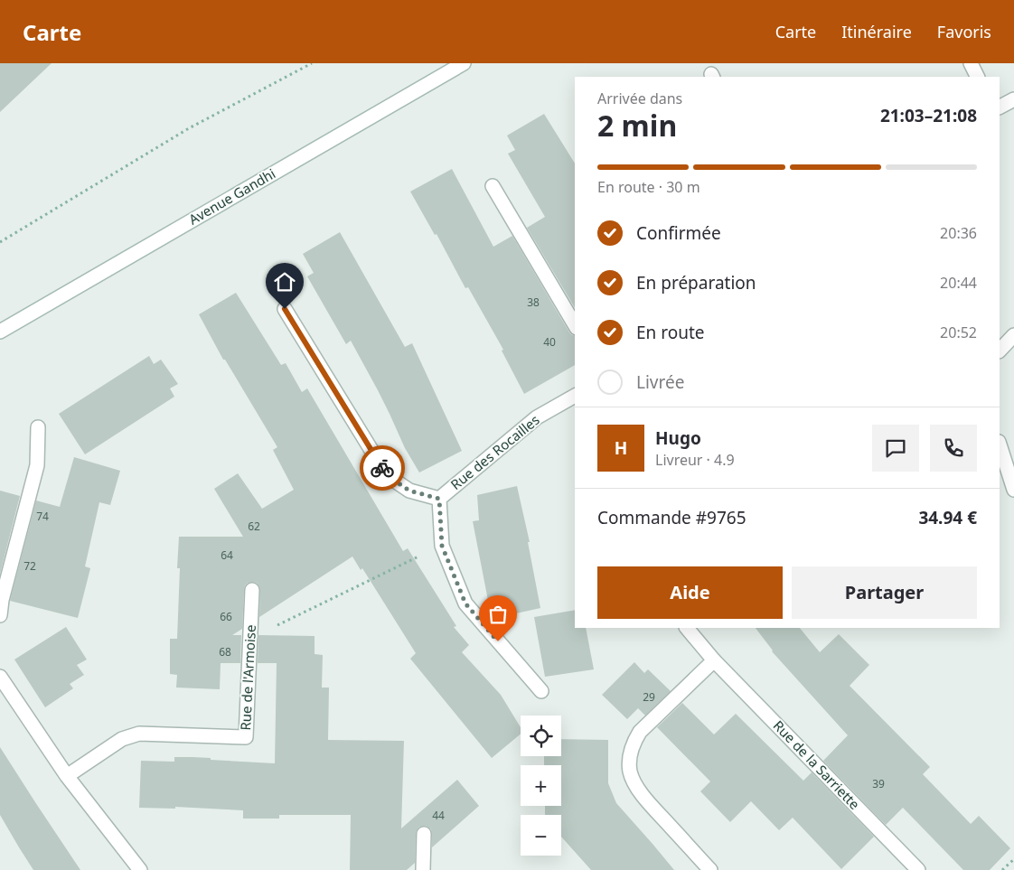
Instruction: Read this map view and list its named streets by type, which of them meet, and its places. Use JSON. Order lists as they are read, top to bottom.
{
  "streets": {
    "street": [
      "Avenue Gandhi",
      "Rue des Rocailles",
      "Rue de l'Armoise",
      "Rue de la Sarriette"
    ]
  },
  "house_numbers": [
    "38",
    "40",
    "74",
    "62",
    "64",
    "72",
    "66",
    "68",
    "29",
    "39",
    "44"
  ],
  "page": {
    "header": "Carte",
    "nav": ["Carte", "Itinéraire", "Favoris"],
    "heading": ["2 min", "Arrivée dans", "21:03–21:08"],
    "panel": [
      "Hugo",
      "Livreur · 4.9",
      "Commande #9765",
      "34.94 €"
    ],
    "bar": "En route · 30 m",
    "list": [
      ["Confirmée", "20:36"],
      ["En préparation", "20:44"],
      ["En route", "20:52"],
      "Livrée"
    ],
    "round": "H",
    "buttons": ["Aide", "Partager"],
    "map_buttons": ["+", "−"]
  }
}
